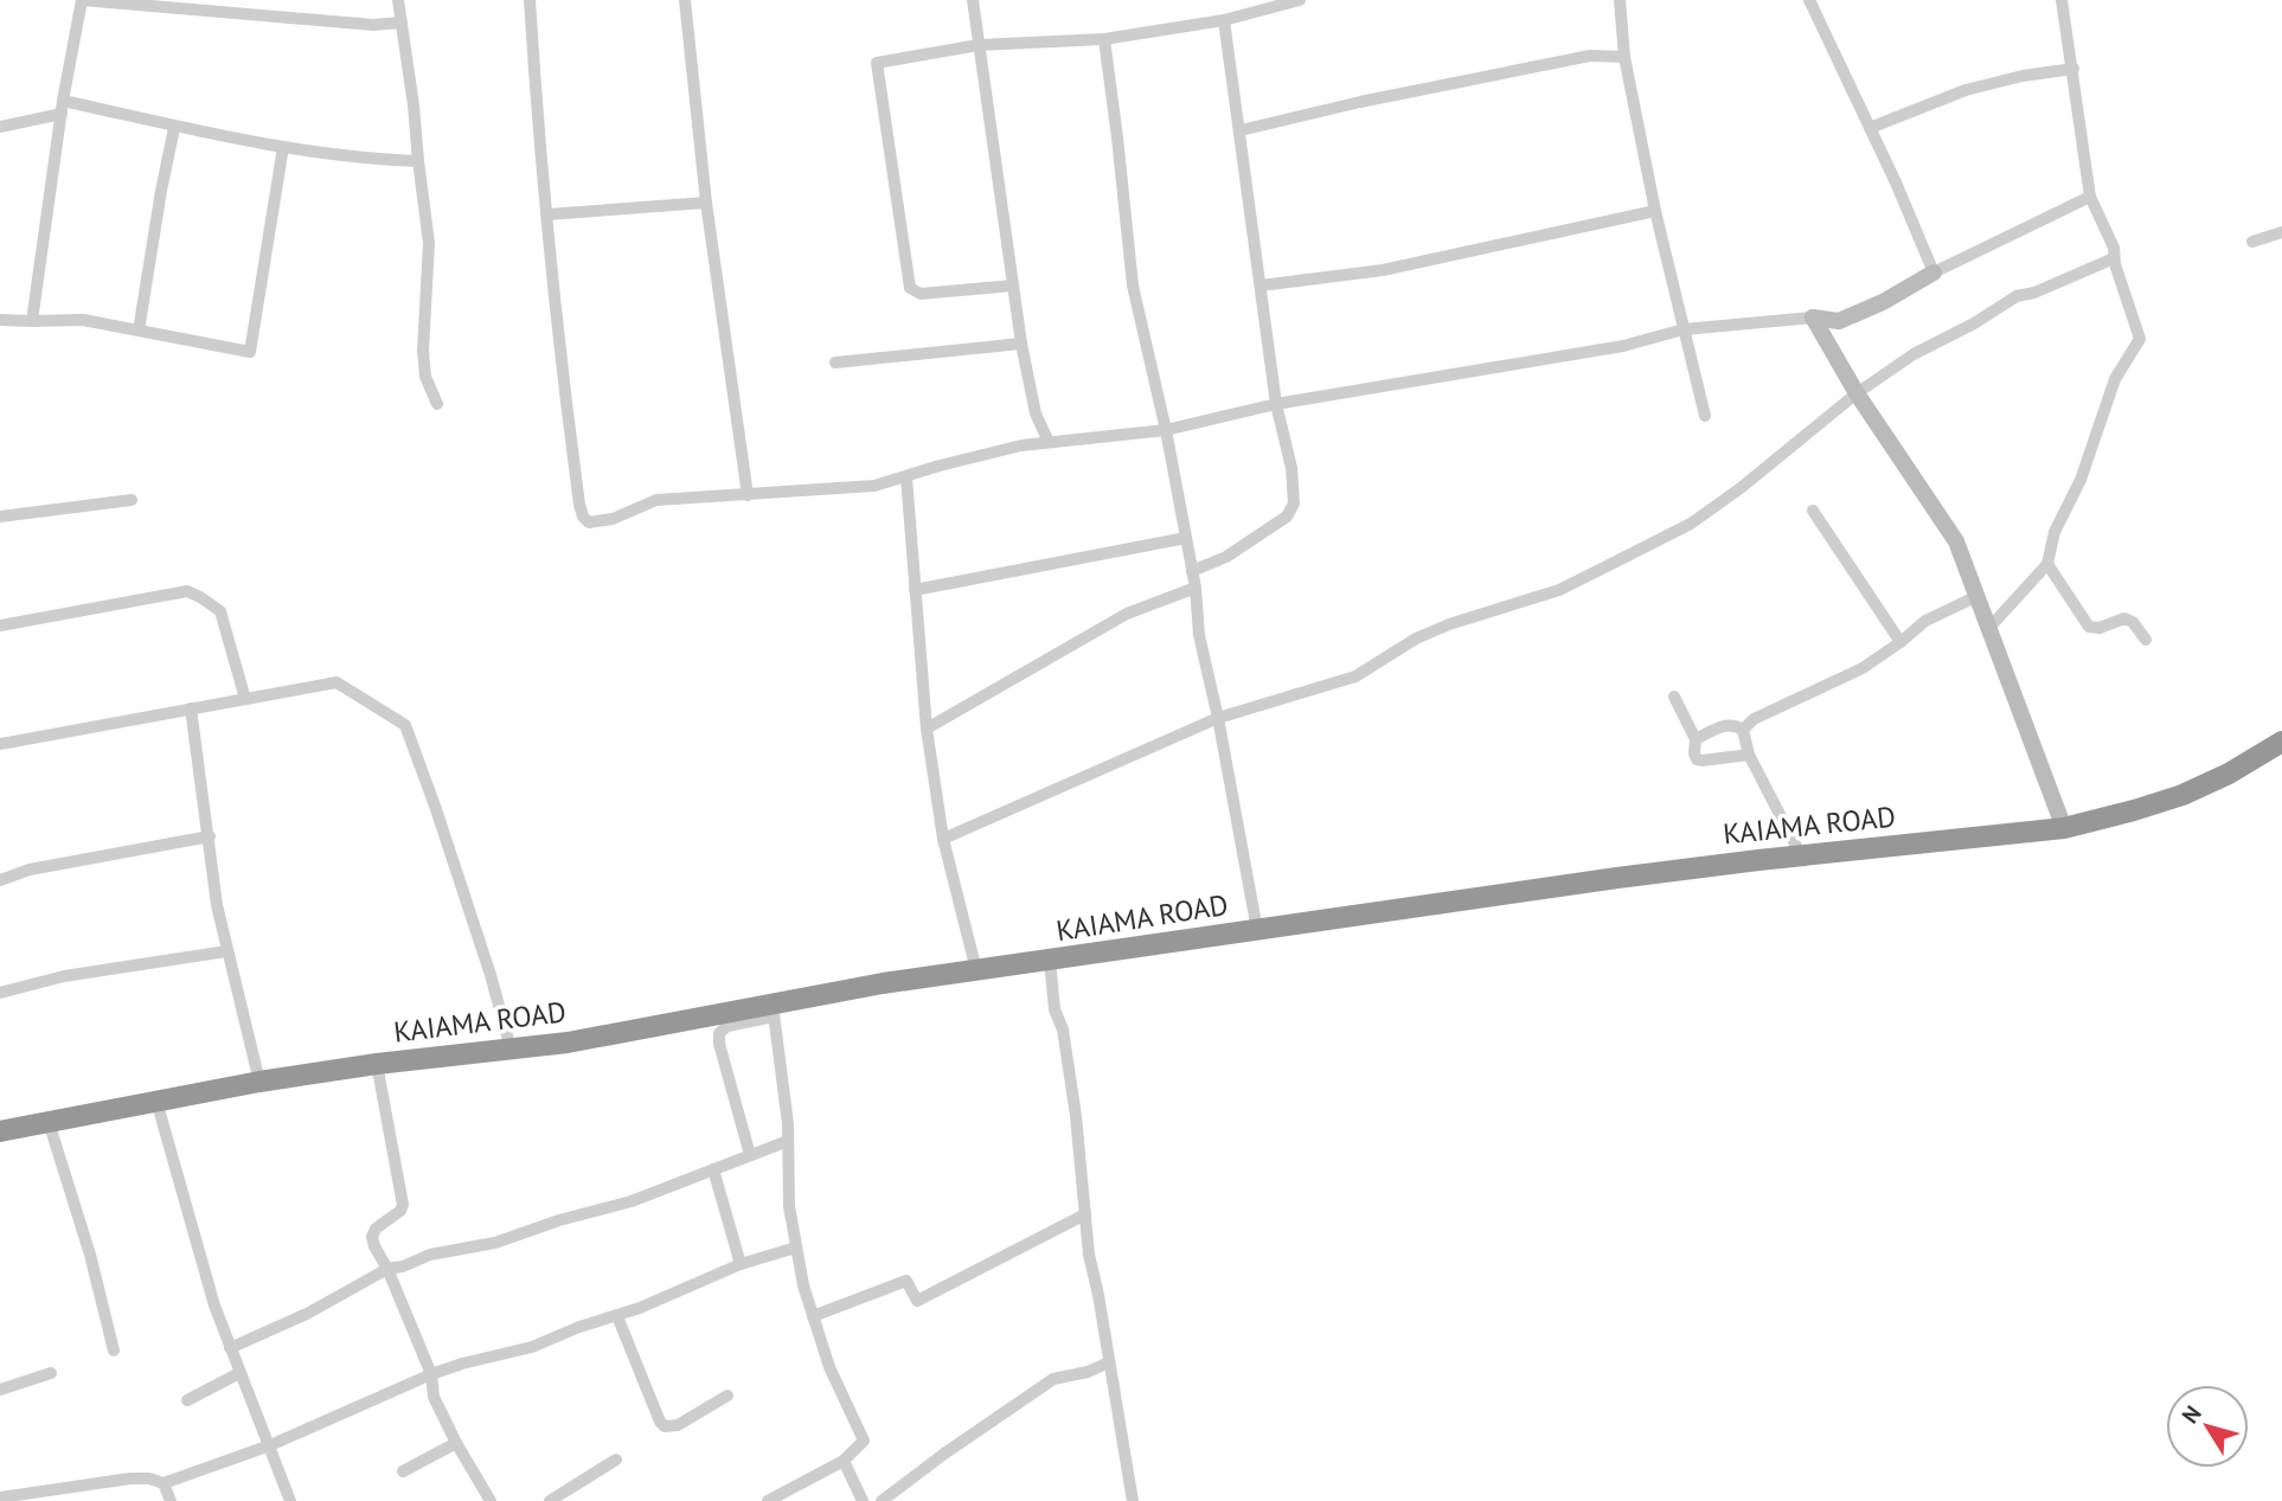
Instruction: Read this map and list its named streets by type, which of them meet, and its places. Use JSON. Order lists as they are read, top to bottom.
{
  "streets": {
    "highway": ["KAIAMA ROAD"]
  },
  "north": "top left"
}
